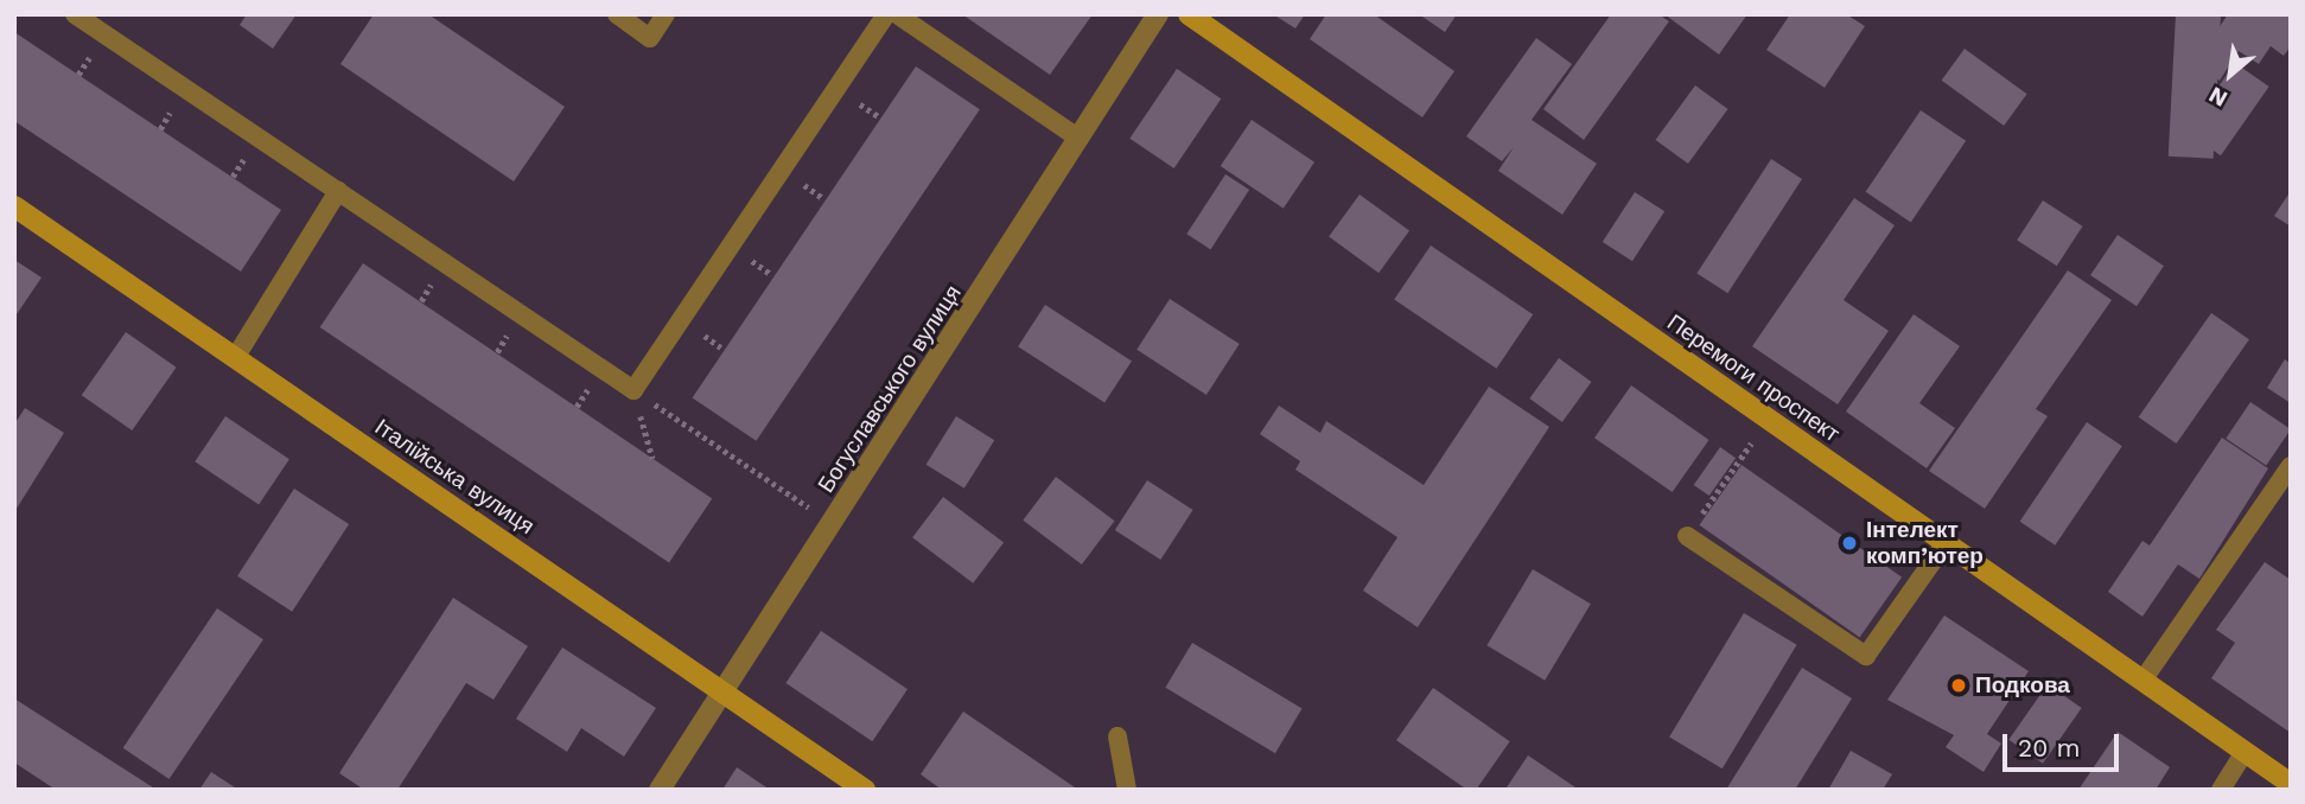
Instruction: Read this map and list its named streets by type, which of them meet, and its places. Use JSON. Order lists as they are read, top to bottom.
{
  "streets": {
    "street": ["Перемоги проспект", "Богуславського вулиця", "Італійська вулиця"]
  },
  "crossings": [
    ["Богуславського вулиця", "Італійська вулиця"]
  ],
  "places": ["Інтелект комп’ютер", "Подкова"],
  "scale_bar": "20 m",
  "north": "bottom left"
}
